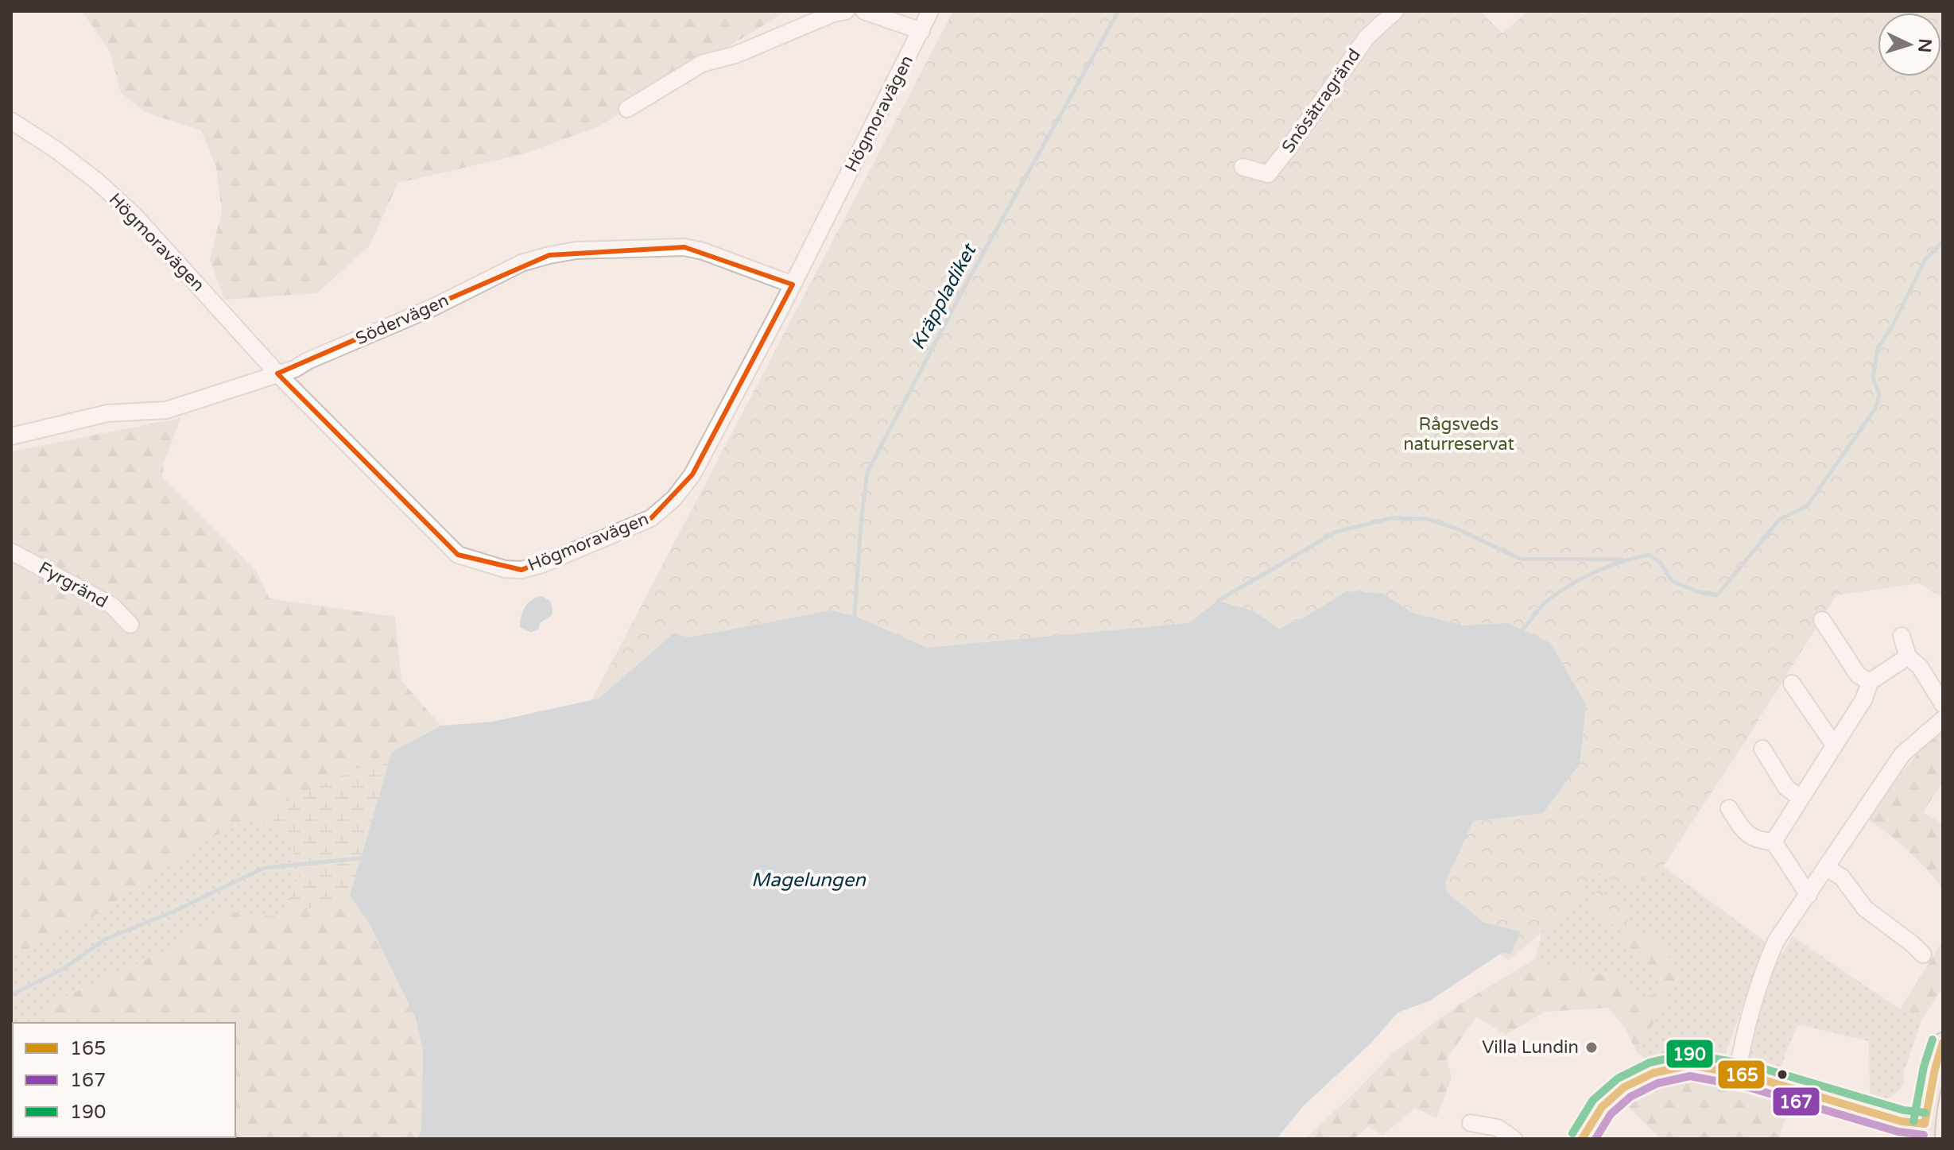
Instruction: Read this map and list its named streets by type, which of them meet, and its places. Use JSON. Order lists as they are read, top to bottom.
{
  "streets": {
    "street": [
      "Snösätragränd",
      "Högmoravägen",
      "Södervägen",
      "Fyrgränd"
    ]
  },
  "crossings": [
    ["Högmoravägen", "Södervägen"]
  ],
  "water": ["Kräppladiket", "Magelungen"],
  "parks": ["Rågsveds naturreservat"],
  "places": ["Villa Lundin"],
  "lines": ["transit line 190", "transit line 165", "transit line 167"],
  "legend": ["165", "167", "190"],
  "north": "right"
}
